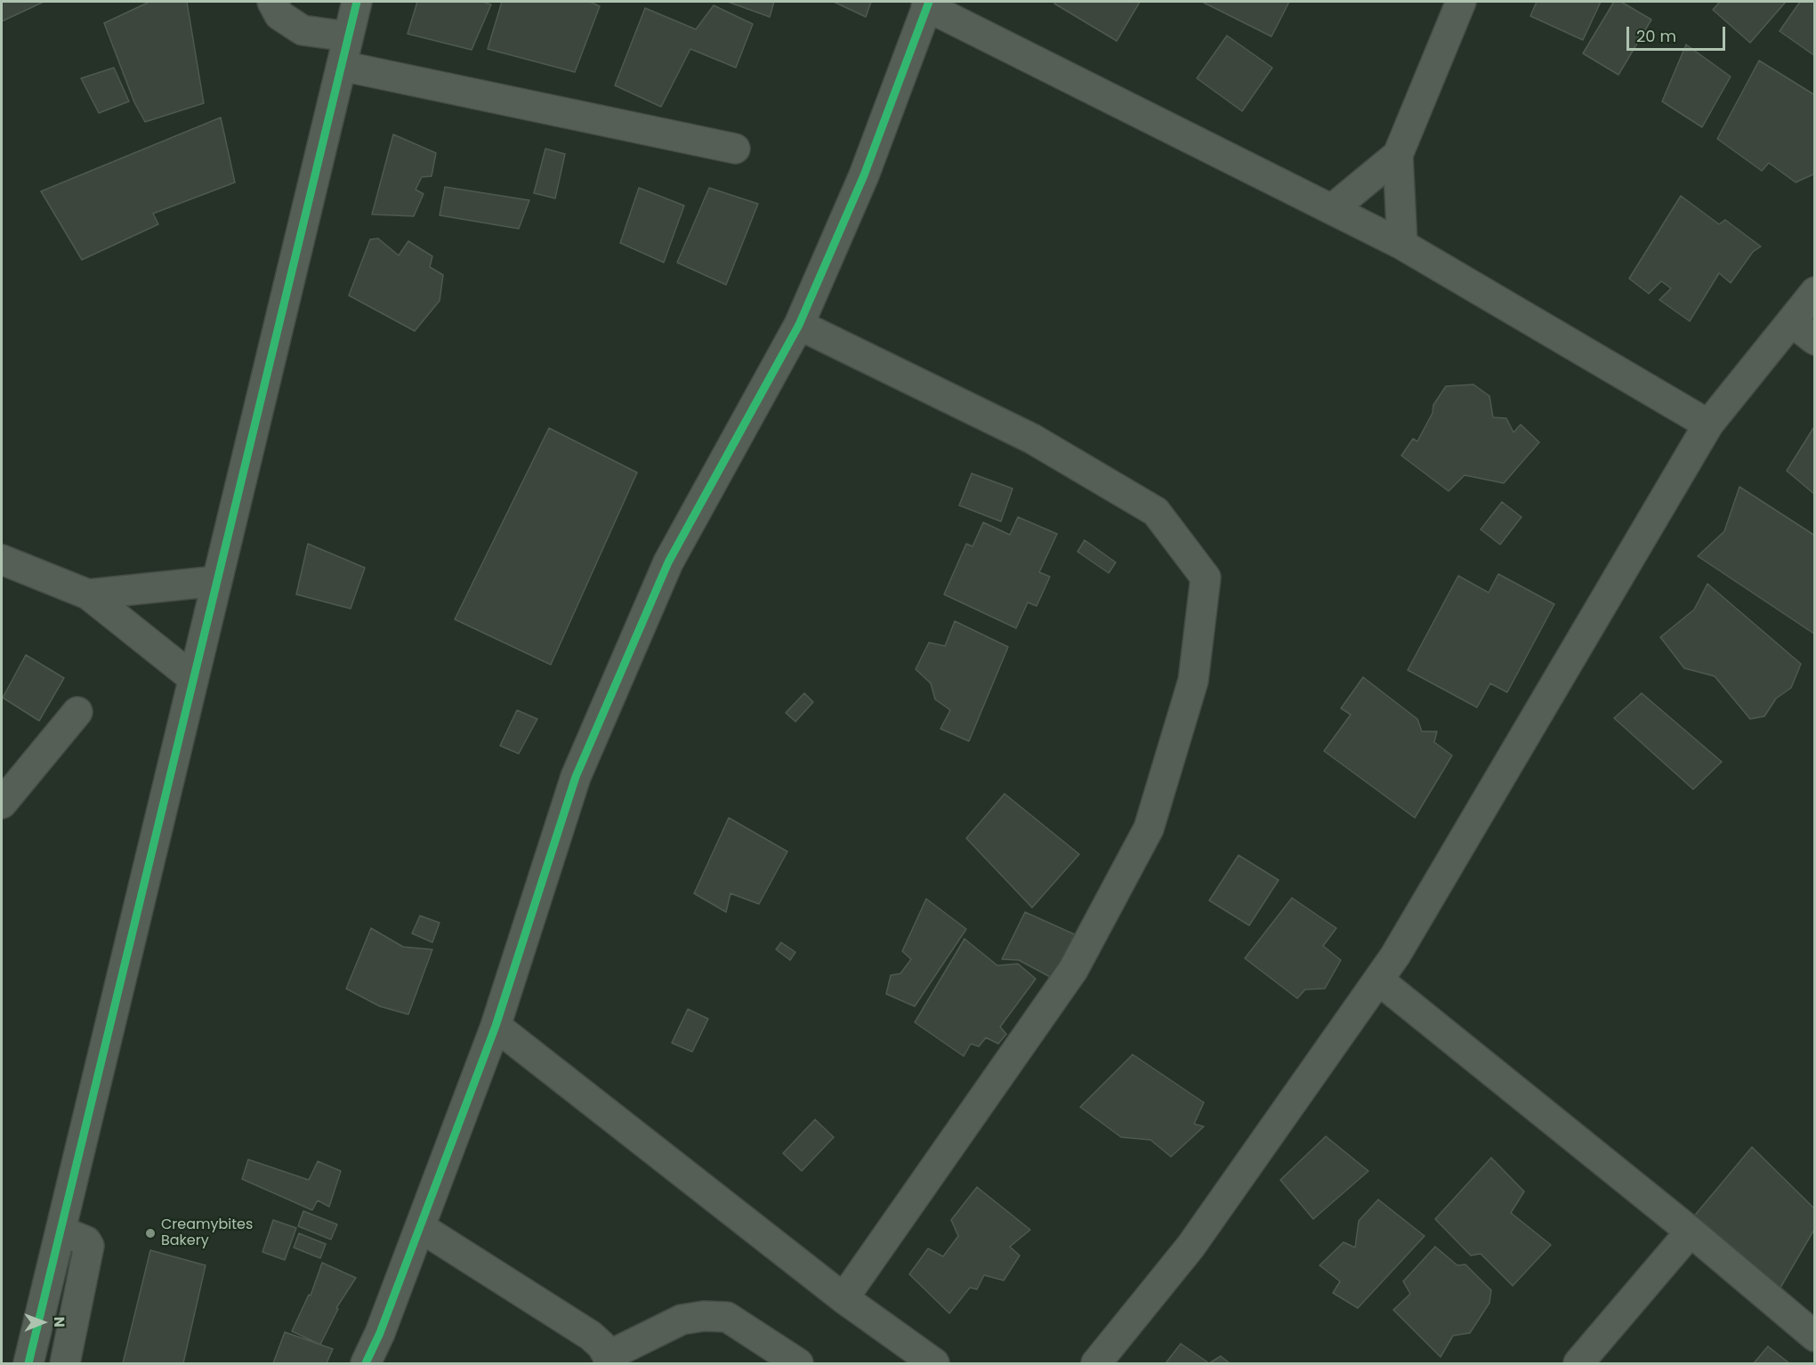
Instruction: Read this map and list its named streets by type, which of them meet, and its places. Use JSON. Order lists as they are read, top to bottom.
{
  "places": ["Creamybites Bakery"],
  "scale_bar": "20 m",
  "north": "right"
}
